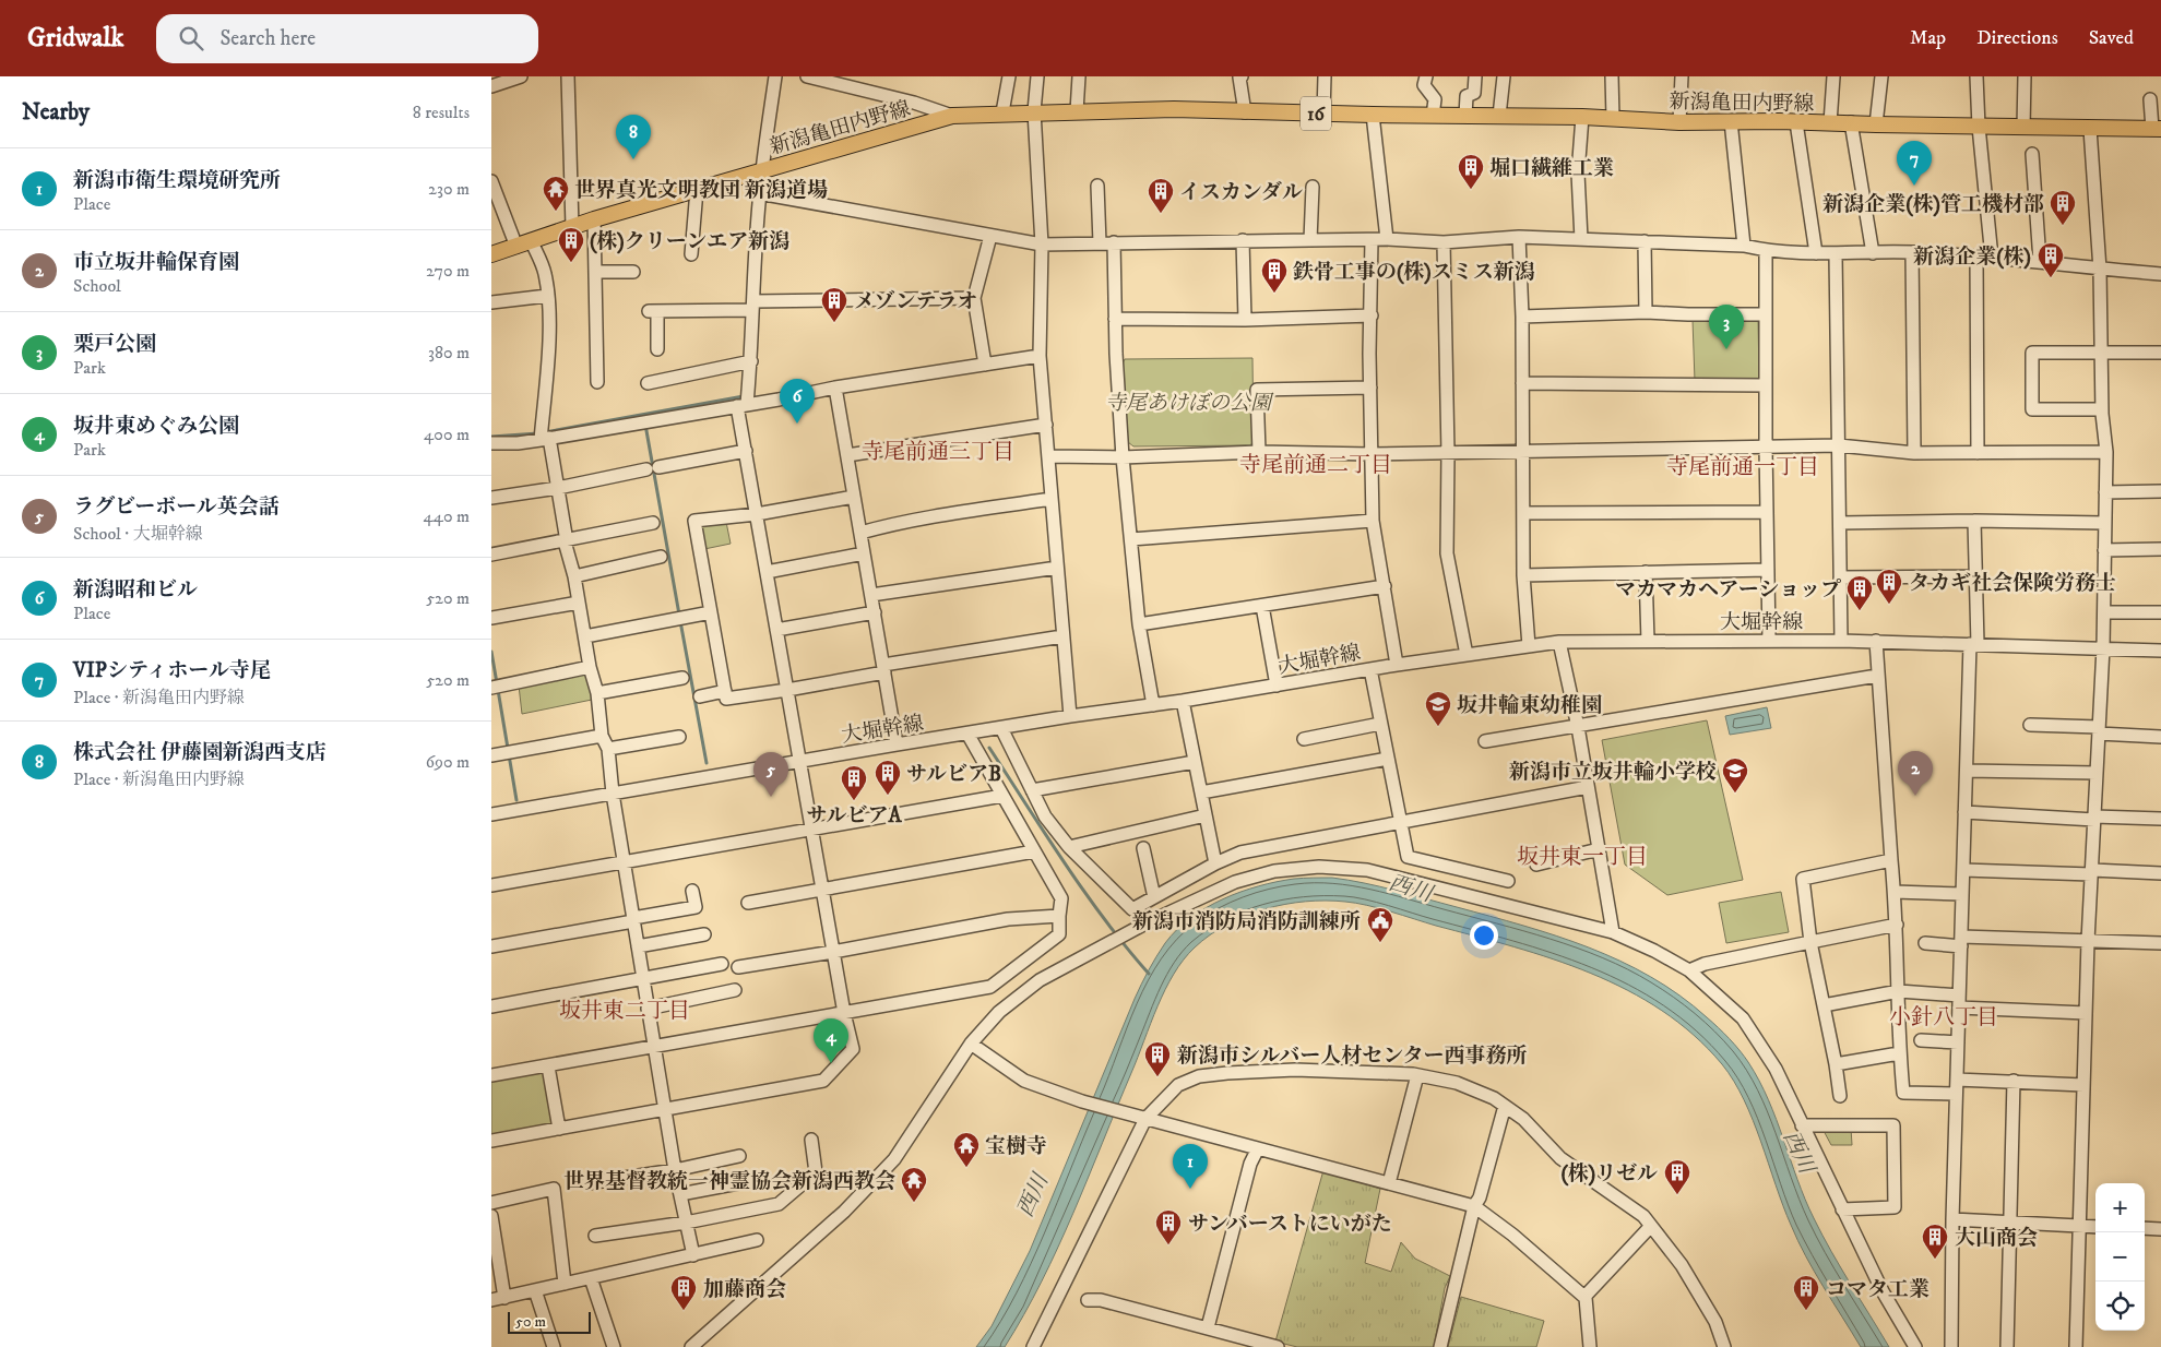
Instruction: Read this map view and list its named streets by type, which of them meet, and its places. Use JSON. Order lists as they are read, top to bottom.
{
  "streets": {
    "main road": ["新潟亀田内野線", "16"],
    "street": ["大堀幹線"]
  },
  "districts": [
    "寺尾前通三丁目",
    "寺尾前通二丁目",
    "寺尾前通一丁目",
    "坂井東一丁目",
    "坂井東二丁目",
    "小針八丁目"
  ],
  "water": ["西川"],
  "parks": ["寺尾あけぼの公園"],
  "places": {
    "building": [
      "堀口繊維工業",
      "イスカンダル",
      "新潟企業(株)管工機材部",
      "(株)クリーンエア新潟",
      "新潟企業(株)",
      "鉄骨工事の(株)スミス新潟",
      "メゾンテラオ",
      "タカギ社会保険労務士",
      "マカマカヘアーショップ",
      "サルビアB",
      "サルビアA",
      "新潟市シルバー人材センター西事務所",
      "(株)リゼル",
      "サンバーストにいがた",
      "大山商会",
      "加藤商会",
      "コマタ工業"
    ],
    "temple": ["世界真光文明教団 新潟道場", "宝樹寺", "世界基督教統一神霊協会新潟西教会"],
    "school or university": ["坂井輪東幼稚園", "新潟市立坂井輪小学校"],
    "public building": ["新潟市消防局消防訓練所"]
  },
  "scale_bar": "50 m",
  "page": {
    "header": "Gridwalk",
    "search": "Search here",
    "nav": ["Map", "Directions", "Saved"],
    "heading": ["Nearby", "8 results"],
    "pins": [
      "8",
      "7",
      "3",
      "6",
      "2",
      "5",
      "4",
      "1"
    ],
    "list": [
      {
        "mark": "1",
        "name": "新潟市衛生環境研究所",
        "note": "Place",
        "value": "230 m"
      },
      {
        "mark": "2",
        "name": "市立坂井輪保育園",
        "note": "School",
        "value": "270 m"
      },
      {
        "mark": "3",
        "name": "栗戸公園",
        "note": "Park",
        "value": "380 m"
      },
      {
        "mark": "4",
        "name": "坂井東めぐみ公園",
        "note": "Park",
        "value": "400 m"
      },
      {
        "mark": "5",
        "name": "ラグビーボール英会話",
        "note": "School · 大堀幹線",
        "value": "440 m"
      },
      {
        "mark": "6",
        "name": "新潟昭和ビル",
        "note": "Place",
        "value": "520 m"
      },
      {
        "mark": "7",
        "name": "VIPシティホール寺尾",
        "note": "Place · 新潟亀田内野線",
        "value": "520 m"
      },
      {
        "mark": "8",
        "name": "株式会社 伊藤園新潟西支店",
        "note": "Place · 新潟亀田内野線",
        "value": "690 m"
      }
    ],
    "map_buttons": ["+", "−"],
    "scale": "50 m"
  }
}
